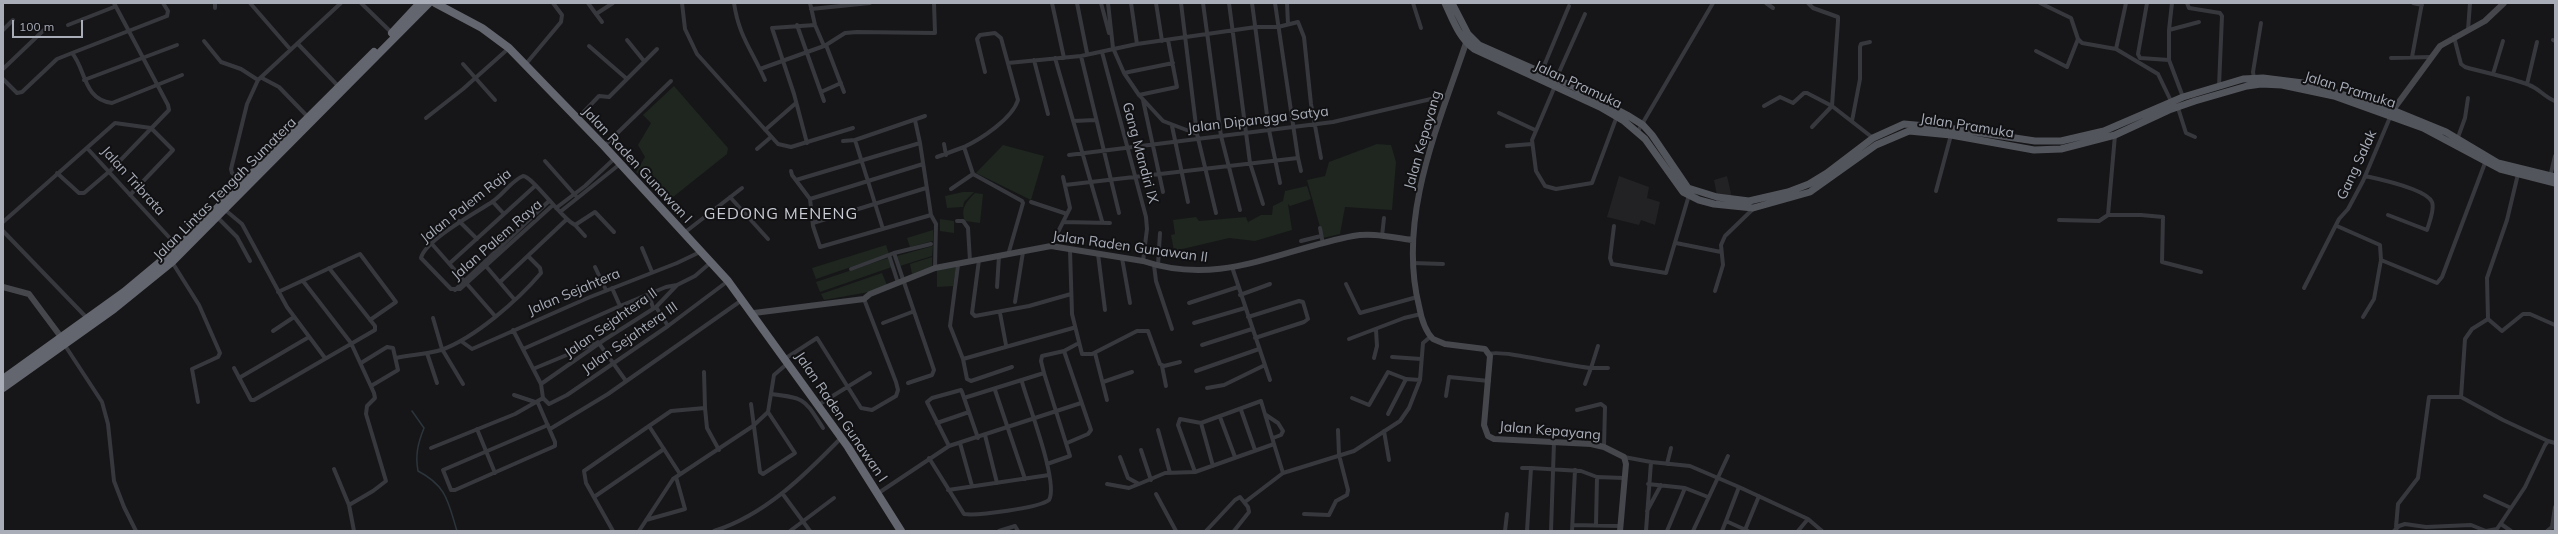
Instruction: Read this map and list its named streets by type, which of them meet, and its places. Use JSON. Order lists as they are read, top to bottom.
{
  "streets": {
    "highway": ["Jalan Raden Gunawan I", "Jalan Lintas Tengah Sumatera"],
    "main road": ["Jalan Pramuka"],
    "street": [
      "Jalan Dipangga Satya",
      "Jalan Kepayang",
      "Gang Mandiri IX",
      "Gang Salak",
      "Jalan Tribrata",
      "Jalan Palem Raja",
      "Jalan Palem Raya",
      "Jalan Raden Gunawan II",
      "Jalan Sejahtera",
      "Jalan Sejahtera II",
      "Jalan Sejahtera III"
    ]
  },
  "crossings": [
    ["Jalan Pramuka", "Jalan Kepayang"],
    ["Jalan Pramuka", "Gang Salak"],
    ["Jalan Dipangga Satya", "Jalan Kepayang"],
    ["Jalan Dipangga Satya", "Gang Mandiri IX"],
    ["Jalan Kepayang", "Jalan Raden Gunawan II"],
    ["Gang Mandiri IX", "Jalan Raden Gunawan II"],
    ["Jalan Raden Gunawan I", "Jalan Palem Raya"],
    ["Jalan Raden Gunawan I", "Jalan Raden Gunawan II"],
    ["Jalan Raden Gunawan I", "Jalan Sejahtera"],
    ["Jalan Raden Gunawan I", "Jalan Sejahtera II"],
    ["Jalan Raden Gunawan I", "Jalan Sejahtera III"],
    ["Jalan Tribrata", "Jalan Lintas Tengah Sumatera"],
    ["Jalan Palem Raja", "Jalan Palem Raya"]
  ],
  "districts": ["GEDONG MENENG"],
  "scale_bar": "100 m"
}
